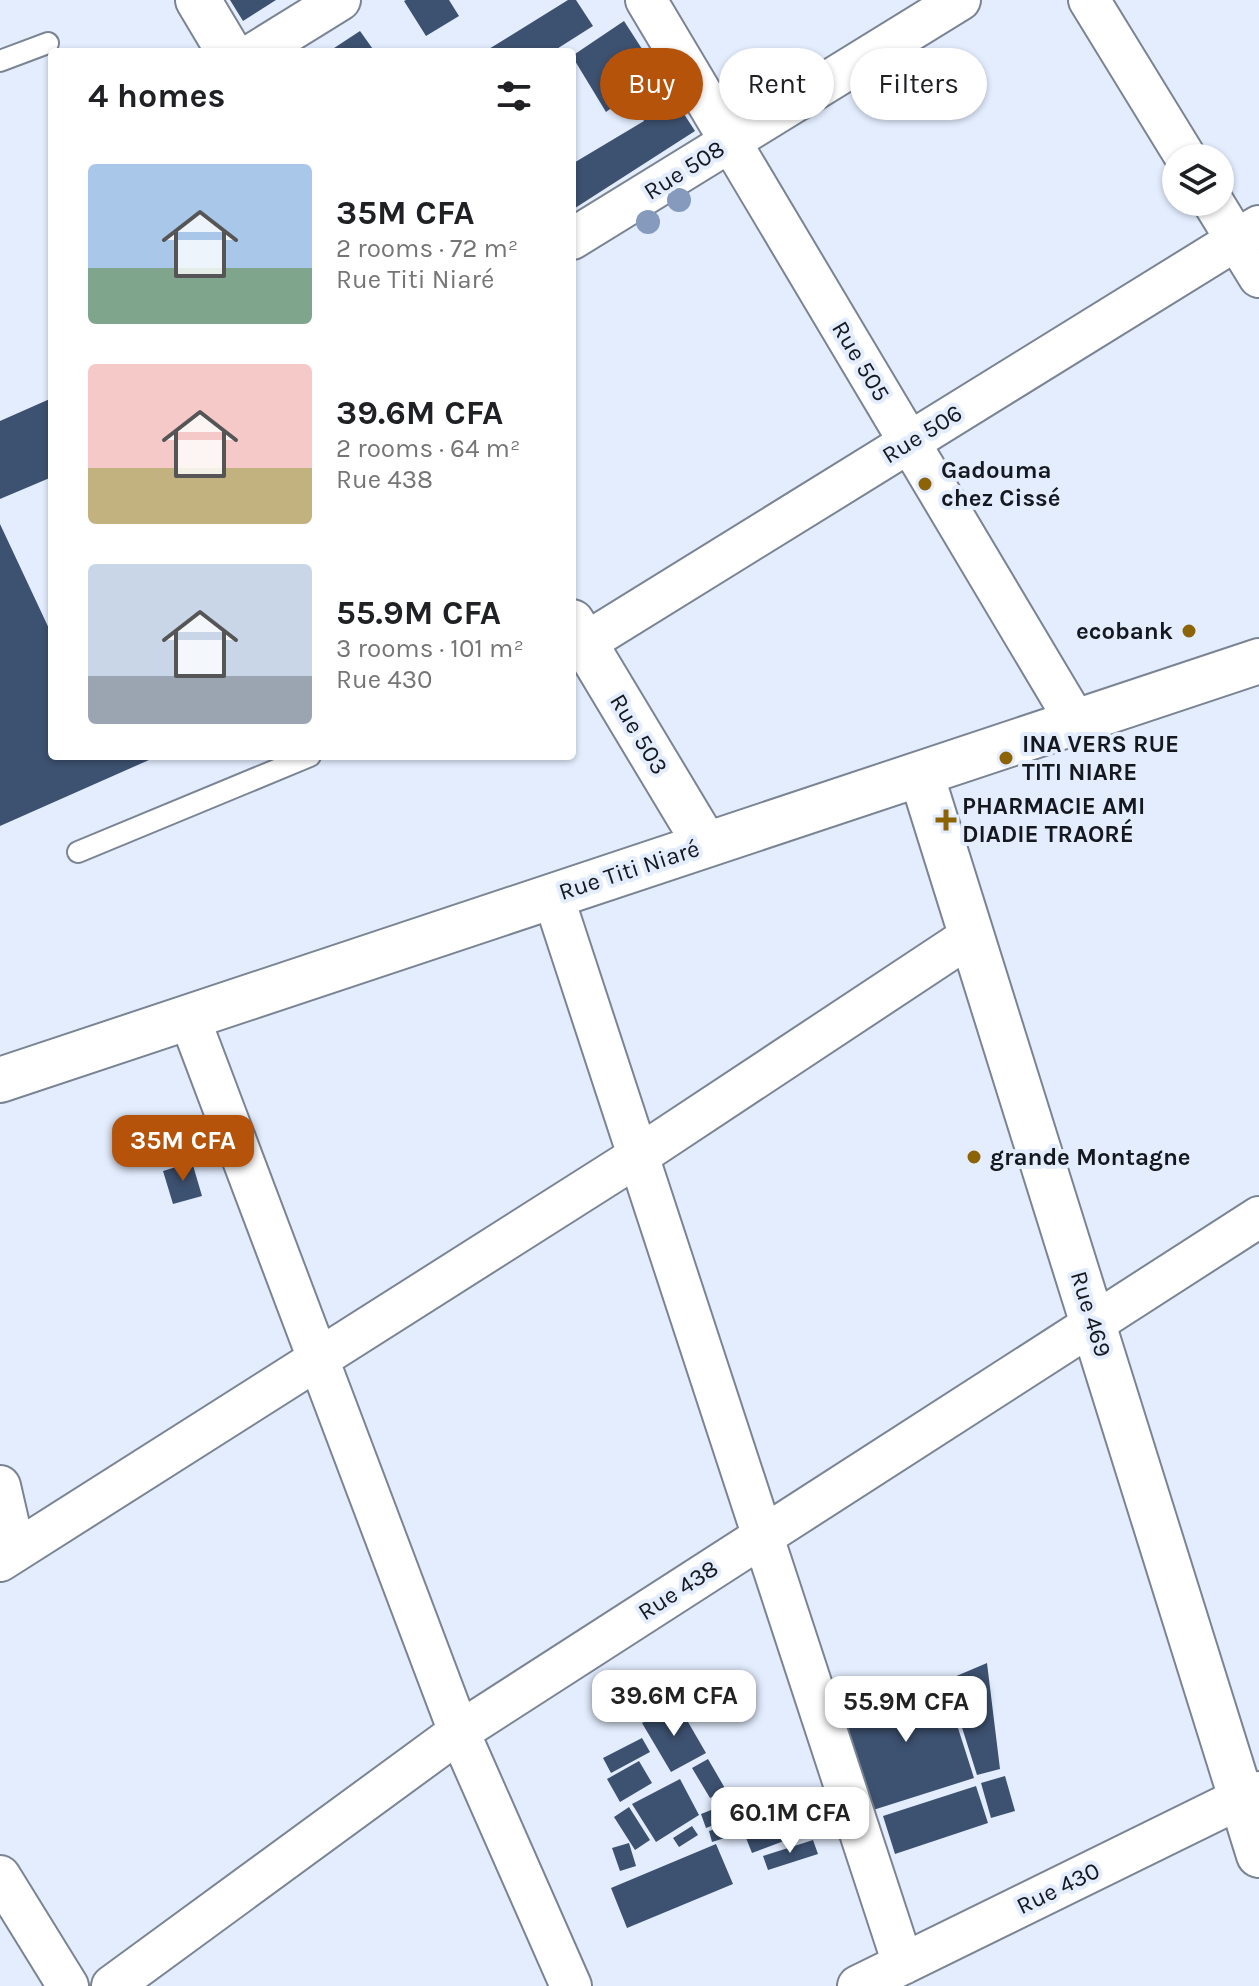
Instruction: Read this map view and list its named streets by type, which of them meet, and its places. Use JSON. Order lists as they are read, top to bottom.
{
  "streets": {
    "street": [
      "Rue 508",
      "Rue 505",
      "Rue 506",
      "Rue 503",
      "Rue Titi Niaré",
      "Rue 469",
      "Rue 438",
      "Rue 430"
    ]
  },
  "crossings": [
    ["Rue 508", "Rue 505"],
    ["Rue 505", "Rue 506"],
    ["Rue 505", "Rue Titi Niaré"],
    ["Rue 506", "Rue 503"],
    ["Rue 503", "Rue Titi Niaré"],
    ["Rue Titi Niaré", "Rue 469"],
    ["Rue 469", "Rue 438"],
    ["Rue 469", "Rue 430"]
  ],
  "places": {
    "other": [
      "Gadouma chez Cissé",
      "ecobank",
      "INA VERS RUE TITI NIARE",
      "grande Montagne"
    ],
    "health": ["PHARMACIE AMI DIADIE TRAORÉ"]
  },
  "page": {
    "chip": ["Buy", "Rent", "Filters"],
    "heading": "4 homes",
    "list": [
      {
        "name": "35M CFA",
        "note": "2 rooms · 72 m² · Rue Titi Niaré"
      },
      {
        "name": "39.6M CFA",
        "note": "2 rooms · 64 m² · Rue 438"
      },
      {
        "name": "55.9M CFA",
        "note": "3 rooms · 101 m² · Rue 430"
      }
    ],
    "price": [
      "35M CFA",
      "39.6M CFA",
      "55.9M CFA",
      "60.1M CFA"
    ]
  }
}
